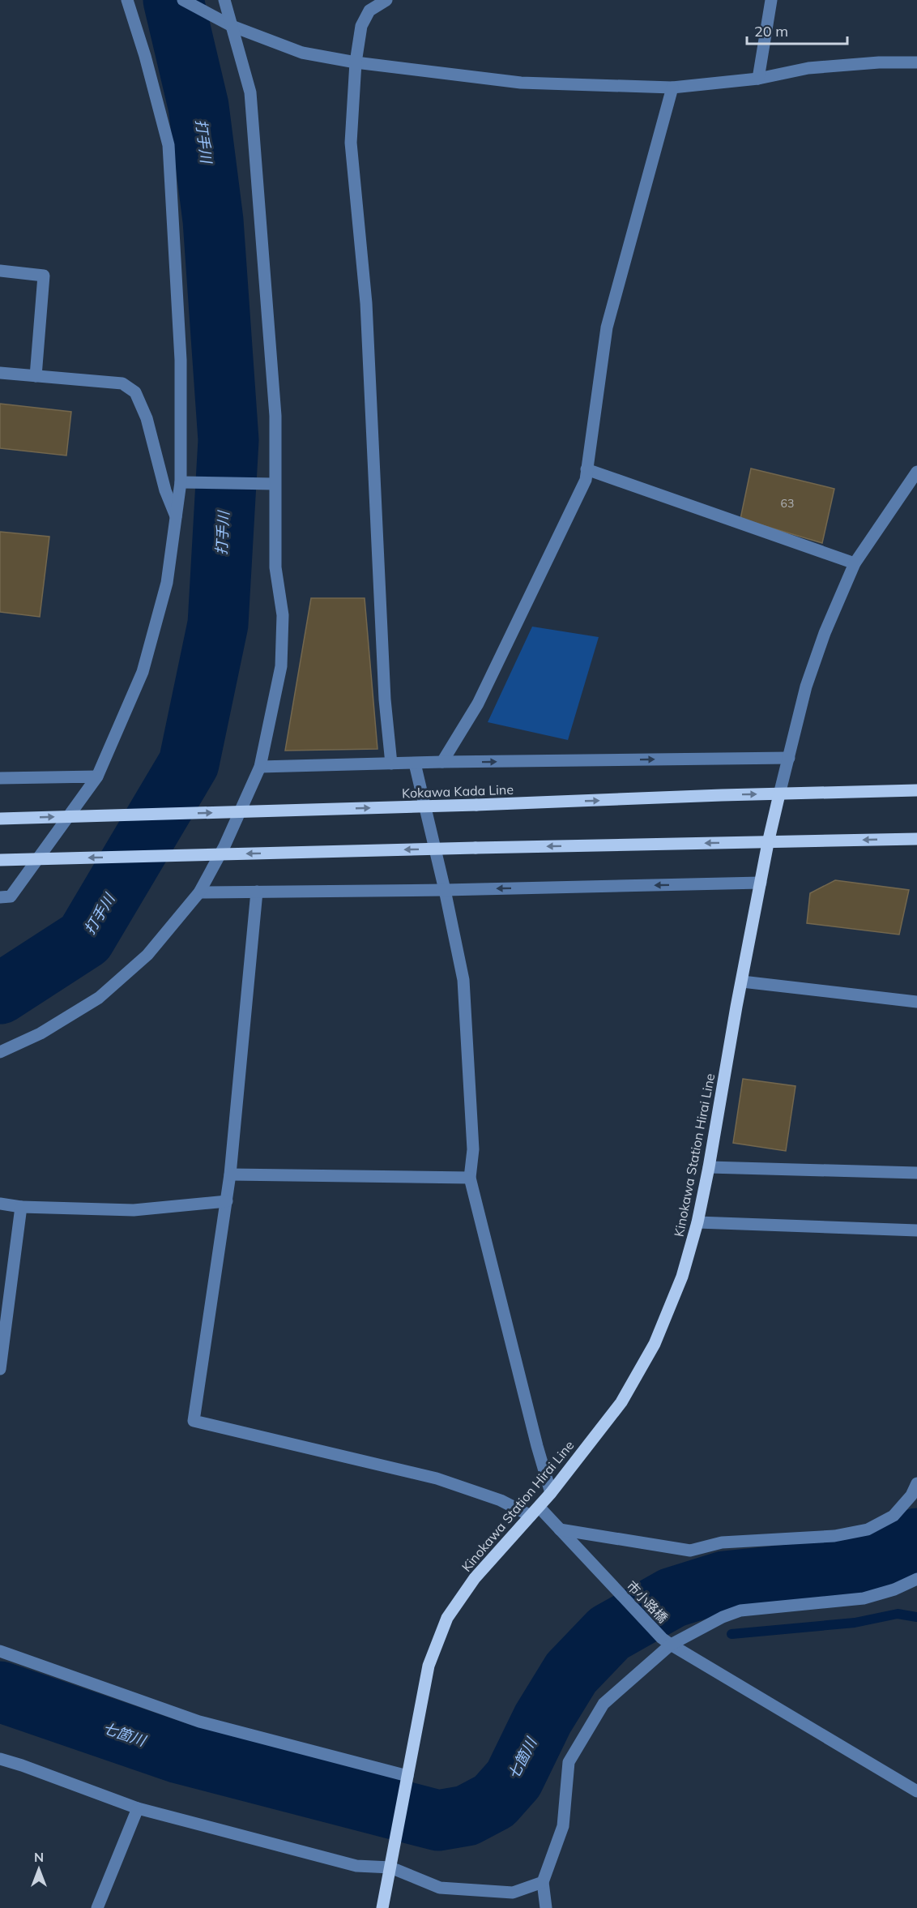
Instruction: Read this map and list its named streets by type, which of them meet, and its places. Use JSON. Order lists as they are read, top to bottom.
{
  "streets": {
    "main road": ["Kokawa Kada Line", "Kinokawa Station Hirai Line"],
    "street": ["市小路橋"]
  },
  "crossings": [
    ["Kokawa Kada Line", "Kinokawa Station Hirai Line"],
    ["Kinokawa Station Hirai Line", "市小路橋"]
  ],
  "water": ["打手川", "七箇川"],
  "house_numbers": ["63"],
  "scale_bar": "20 m",
  "north": "top"
}
